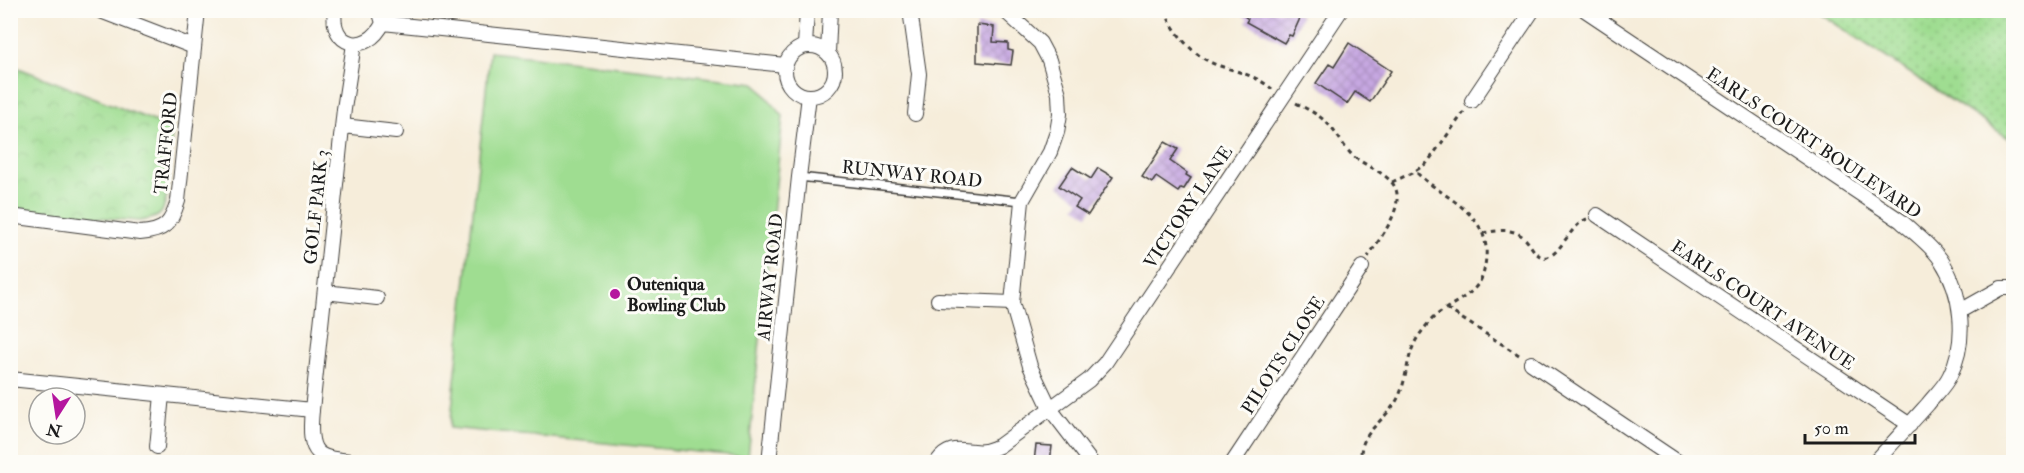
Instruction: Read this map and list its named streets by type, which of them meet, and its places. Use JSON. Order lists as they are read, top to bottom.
{
  "streets": {
    "street": [
      "TRAFFORD",
      "EARLS COURT BOULEVARD",
      "GOLF PARK 3",
      "VICTORY LANE",
      "AIRWAY ROAD",
      "EARLS COURT AVENUE",
      "PILOTS CLOSE"
    ],
    "lane": ["RUNWAY ROAD"]
  },
  "crossings": [
    ["EARLS COURT BOULEVARD", "EARLS COURT AVENUE"],
    ["RUNWAY ROAD", "AIRWAY ROAD"]
  ],
  "places": ["Outeniqua Bowling Club"],
  "scale_bar": "50 m",
  "north": "bottom"
}
